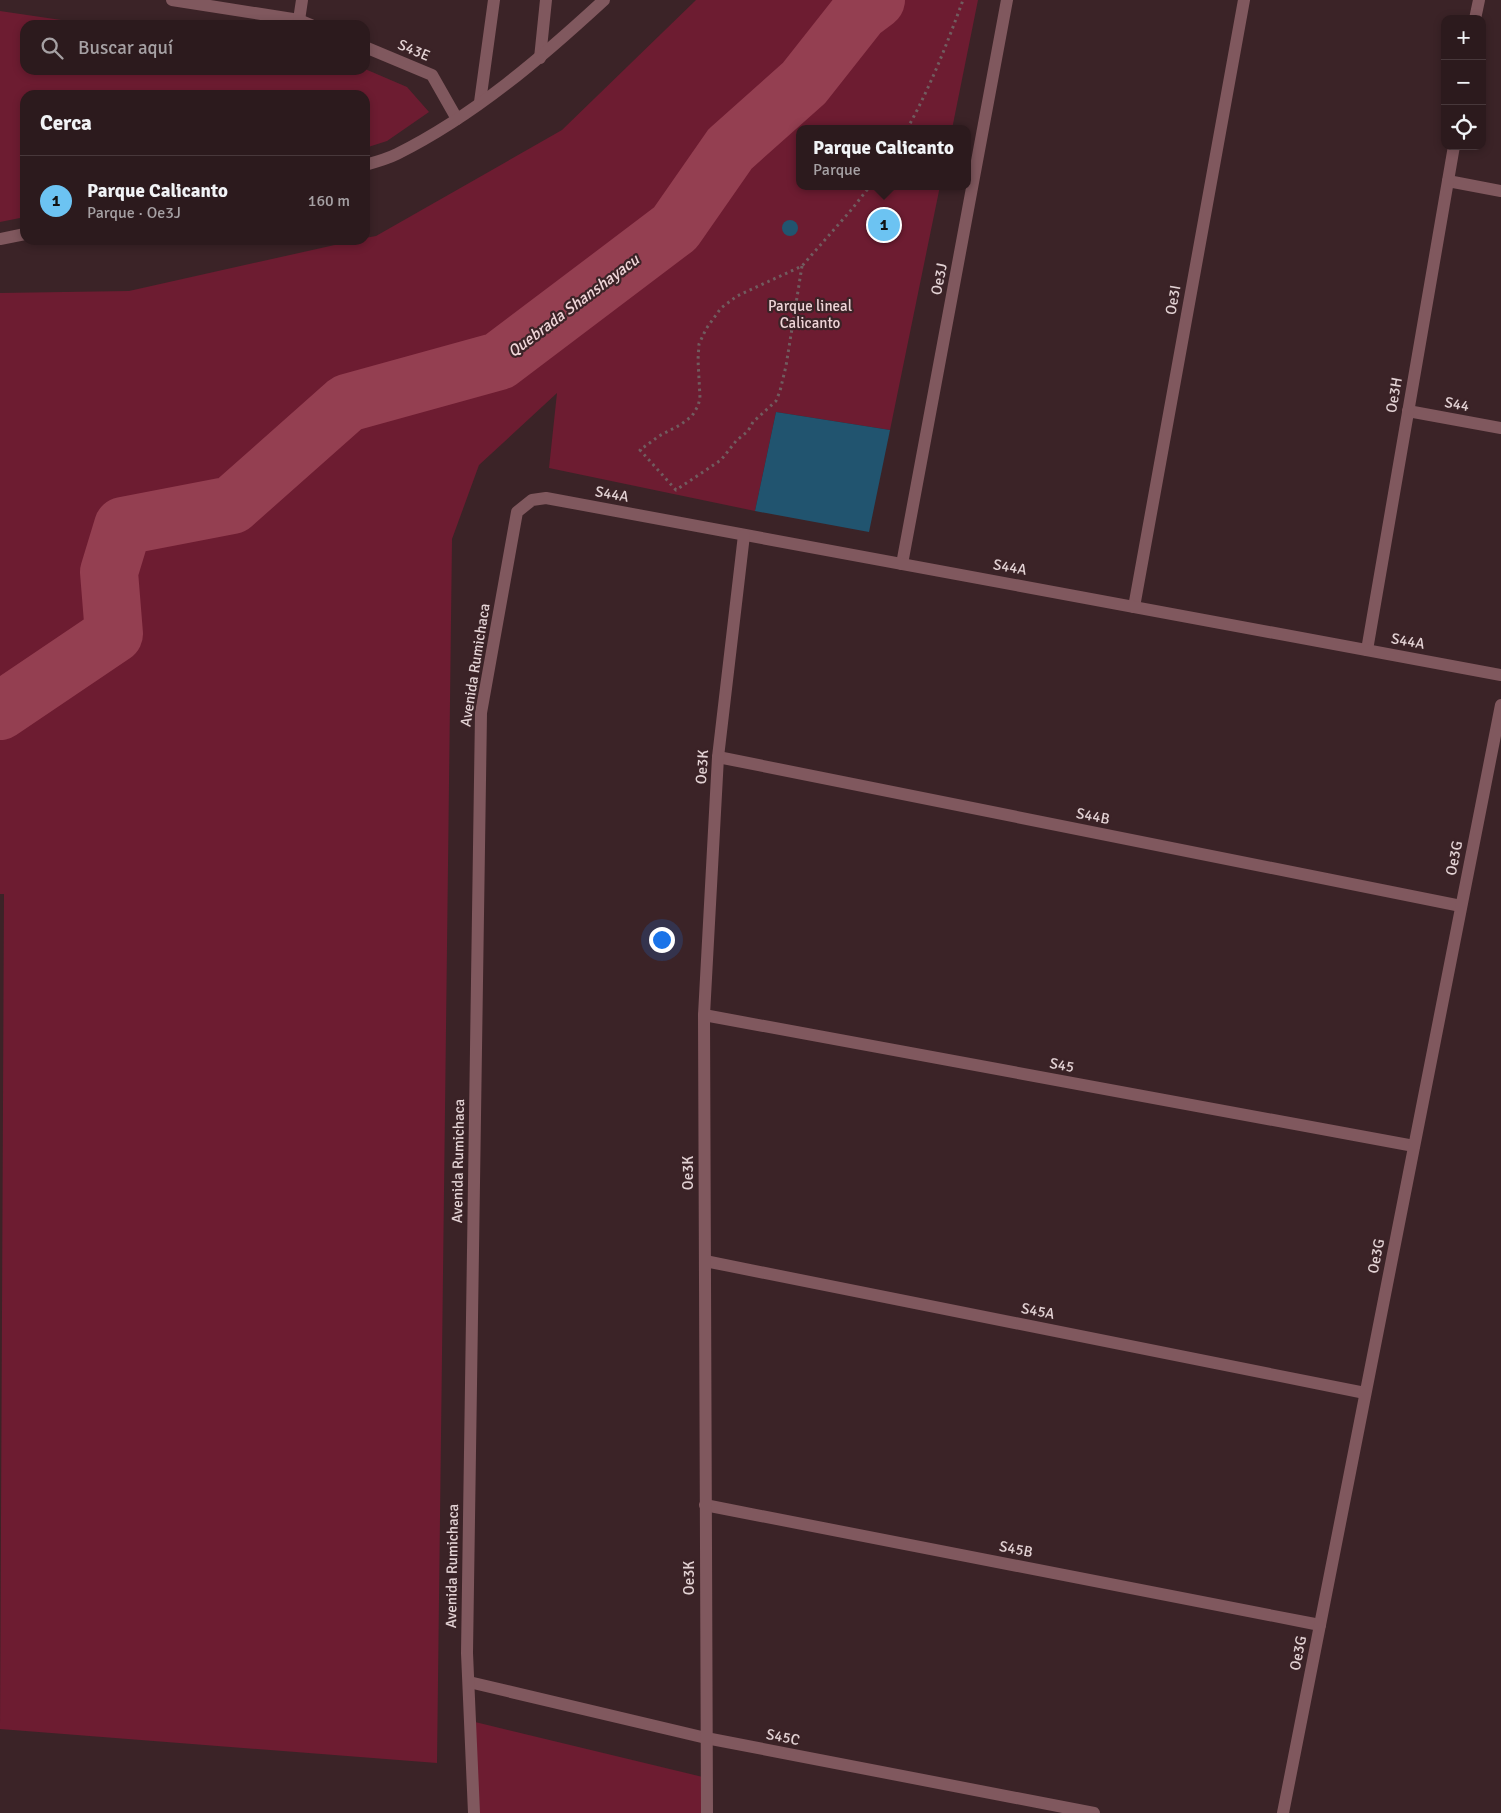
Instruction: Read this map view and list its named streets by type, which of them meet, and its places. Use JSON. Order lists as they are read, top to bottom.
{
  "streets": {
    "street": [
      "S43E",
      "Oe3J",
      "Oe3I",
      "Oe3H",
      "S44",
      "S44A",
      "Avenida Rumichaca",
      "Oe3K",
      "S44B",
      "Oe3G",
      "S45",
      "S45A",
      "S45B",
      "S45C"
    ]
  },
  "crossings": [
    ["Oe3J", "S44A"],
    ["Oe3I", "S44A"],
    ["Oe3H", "S44"],
    ["Oe3H", "S44A"],
    ["S44A", "Avenida Rumichaca"],
    ["S44A", "Oe3K"],
    ["Avenida Rumichaca", "S45C"],
    ["Oe3K", "S44B"],
    ["Oe3K", "S45"],
    ["Oe3K", "S45A"],
    ["Oe3K", "S45B"],
    ["Oe3K", "S45C"],
    ["S44B", "Oe3G"],
    ["Oe3G", "S45"],
    ["Oe3G", "S45A"],
    ["Oe3G", "S45B"]
  ],
  "water": ["Quebrada Shanshayacu"],
  "parks": ["Parque lineal Calicanto"],
  "page": {
    "map_buttons": ["+", "−"],
    "search": "Buscar aquí",
    "heading": "Cerca",
    "popup": ["Parque Calicanto", "Parque"],
    "list": [
      {
        "mark": "1",
        "name": "Parque Calicanto",
        "note": "Parque · Oe3J",
        "value": "160 m"
      }
    ],
    "pins": "1"
  }
}
